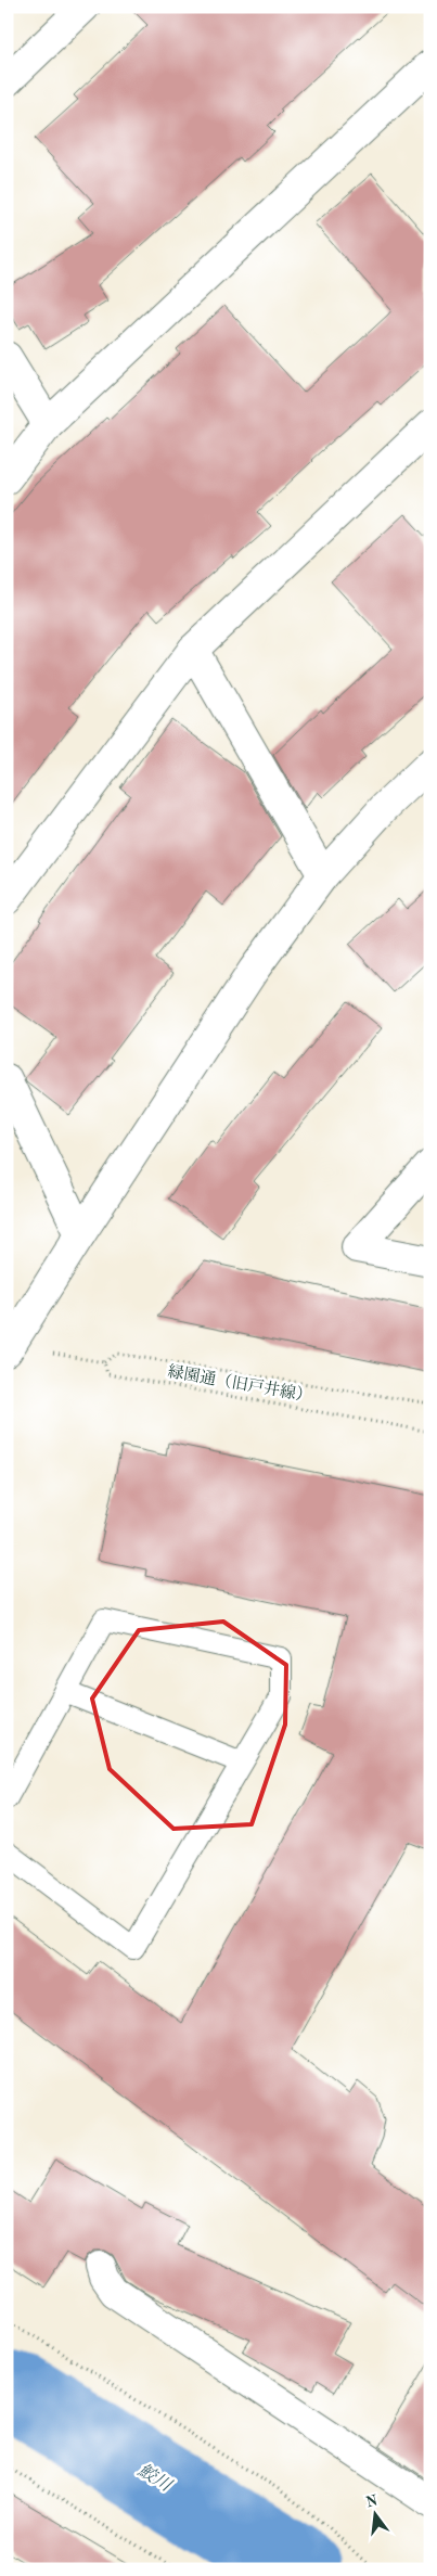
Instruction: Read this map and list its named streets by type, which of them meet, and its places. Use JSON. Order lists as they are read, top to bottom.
{
  "streets": {
    "path": ["緑園通（旧戸井線）"]
  },
  "water": ["鮫川"],
  "north": "top"
}
